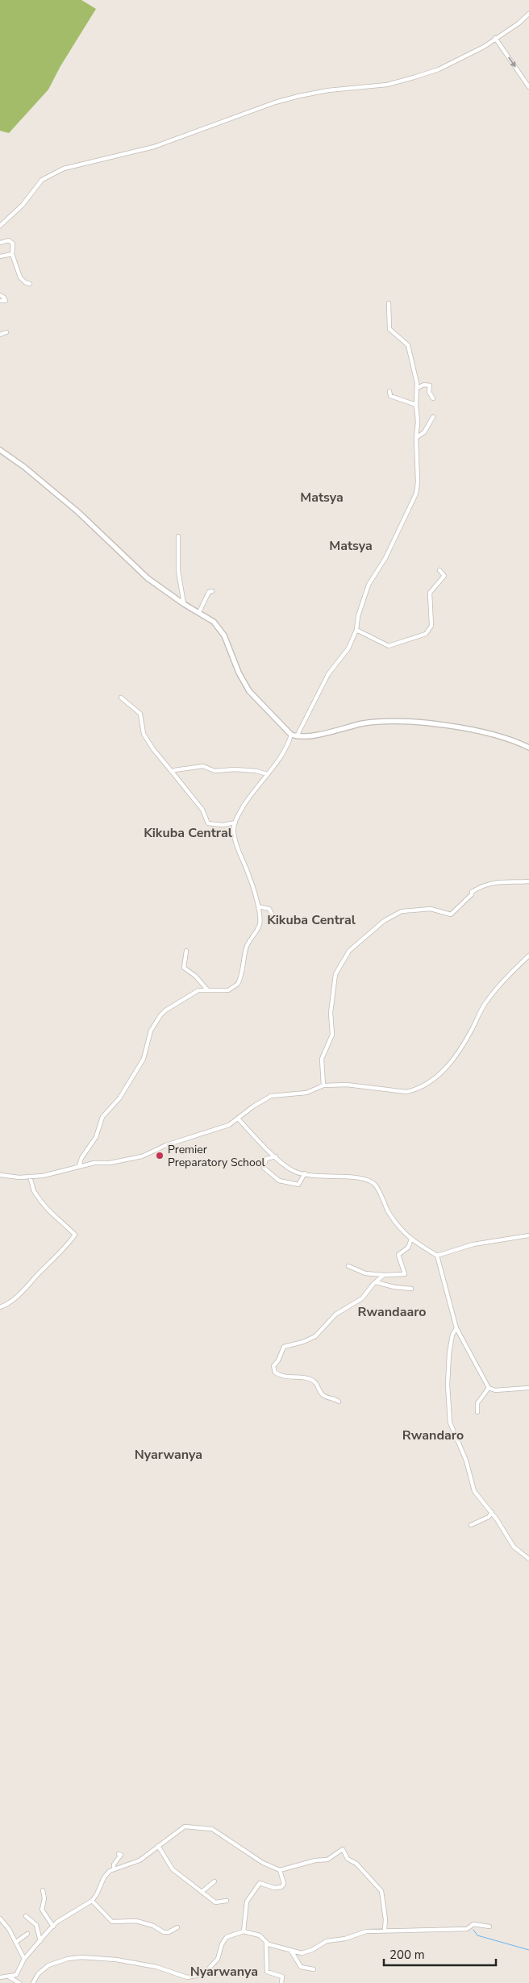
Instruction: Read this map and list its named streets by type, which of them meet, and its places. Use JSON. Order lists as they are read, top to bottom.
{
  "districts": [
    "Matsya",
    "Matsya",
    "Kikuba Central",
    "Kikuba Central",
    "Rwandaaro",
    "Rwandaro",
    "Nyarwanya",
    "Nyarwanya"
  ],
  "places": ["Premier Preparatory School"],
  "scale_bar": "200 m"
}
